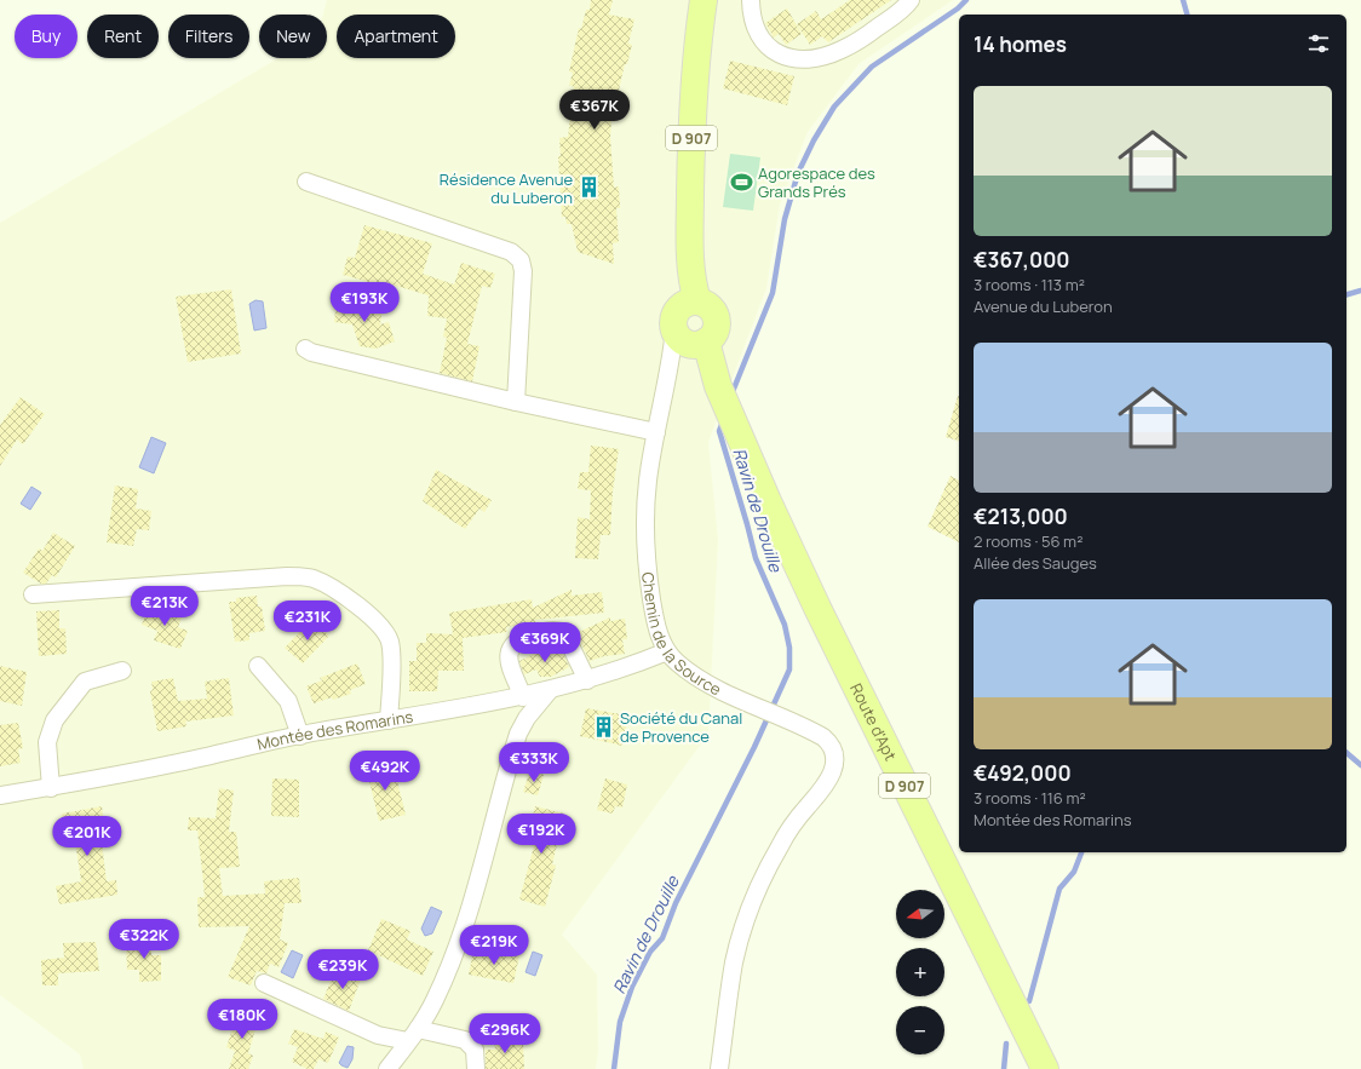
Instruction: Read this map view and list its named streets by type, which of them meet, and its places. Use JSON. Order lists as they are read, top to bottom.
{
  "streets": {
    "main road": ["D 907", "Route d'Apt"],
    "street": ["Chemin de la Source", "Montée des Romarins"]
  },
  "crossings": [
    ["Chemin de la Source", "Route d'Apt"],
    ["Chemin de la Source", "Montée des Romarins"]
  ],
  "water": ["Ravin de Drouille"],
  "places": {
    "sports": ["Agorespace des Grands Prés"],
    "building": ["Résidence Avenue du Luberon", "Société du Canal de Provence"]
  },
  "north": "left",
  "page": {
    "chip": [
      "Buy",
      "Rent",
      "Filters",
      "New",
      "Apartment"
    ],
    "heading": "14 homes",
    "list": [
      {
        "name": "€367,000",
        "note": "3 rooms · 113 m² · Avenue du Luberon"
      },
      {
        "name": "€213,000",
        "note": "2 rooms · 56 m² · Allée des Sauges"
      },
      {
        "name": "€492,000",
        "note": "3 rooms · 116 m² · Montée des Romarins"
      }
    ],
    "price": [
      "€367K",
      "€193K",
      "€213K",
      "€231K",
      "€369K",
      "€333K",
      "€492K",
      "€192K",
      "€201K",
      "€322K",
      "€219K",
      "€239K",
      "€180K",
      "€296K"
    ],
    "map_buttons": ["+", "−"]
  }
}
